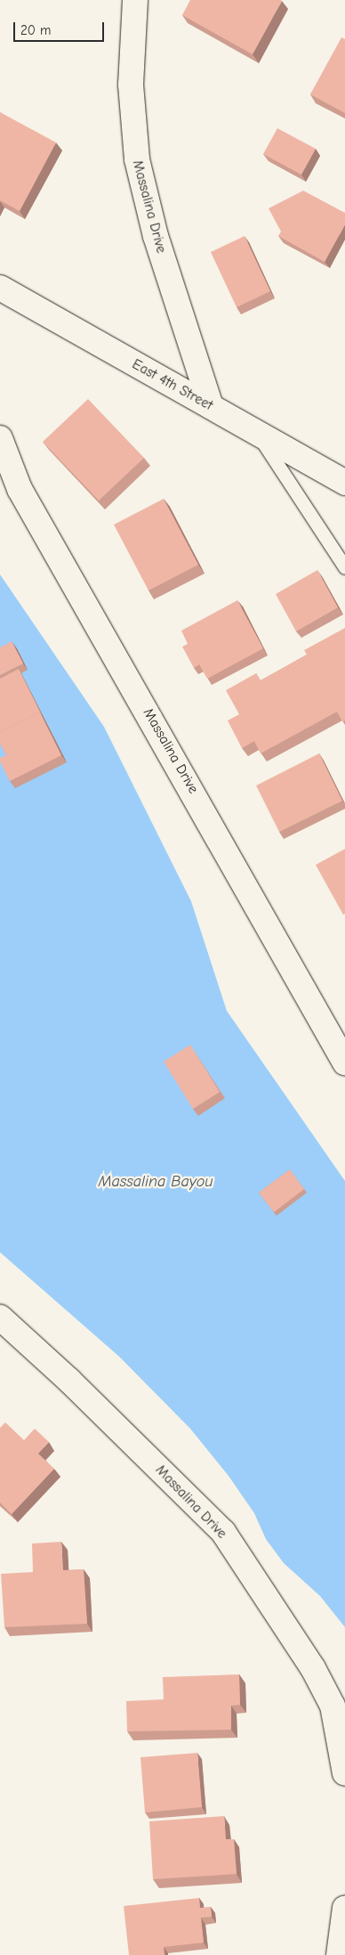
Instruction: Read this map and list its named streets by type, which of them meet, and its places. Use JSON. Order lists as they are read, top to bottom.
{
  "streets": {
    "street": ["Massalina Drive", "East 4th Street"]
  },
  "crossings": [
    ["Massalina Drive", "East 4th Street"]
  ],
  "water": ["Massalina Bayou"],
  "scale_bar": "20 m"
}
